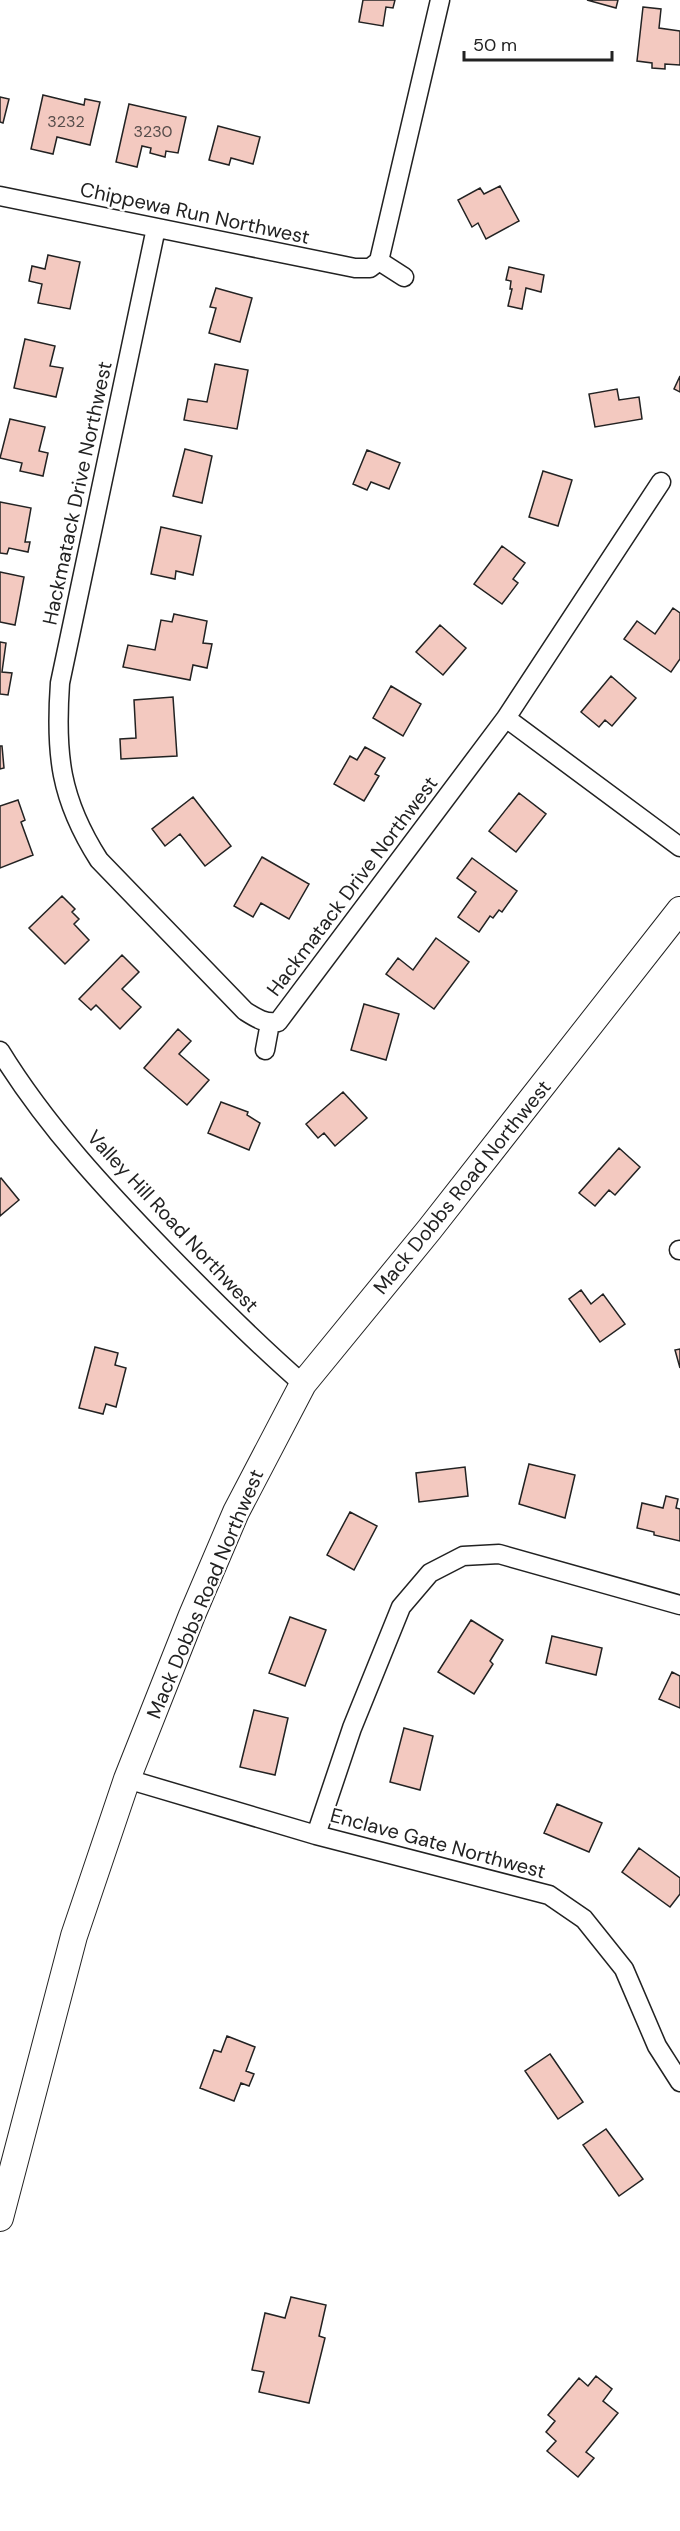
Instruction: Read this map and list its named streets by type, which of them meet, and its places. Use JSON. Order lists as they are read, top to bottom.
{
  "streets": {
    "street": [
      "Chippewa Run Northwest",
      "Hackmatack Drive Northwest",
      "Mack Dobbs Road Northwest",
      "Valley Hill Road Northwest",
      "Enclave Gate Northwest"
    ]
  },
  "crossings": [
    ["Chippewa Run Northwest", "Hackmatack Drive Northwest"],
    ["Mack Dobbs Road Northwest", "Valley Hill Road Northwest"],
    ["Mack Dobbs Road Northwest", "Enclave Gate Northwest"]
  ],
  "house_numbers": ["3232", "3230"],
  "scale_bar": "50 m"
}
